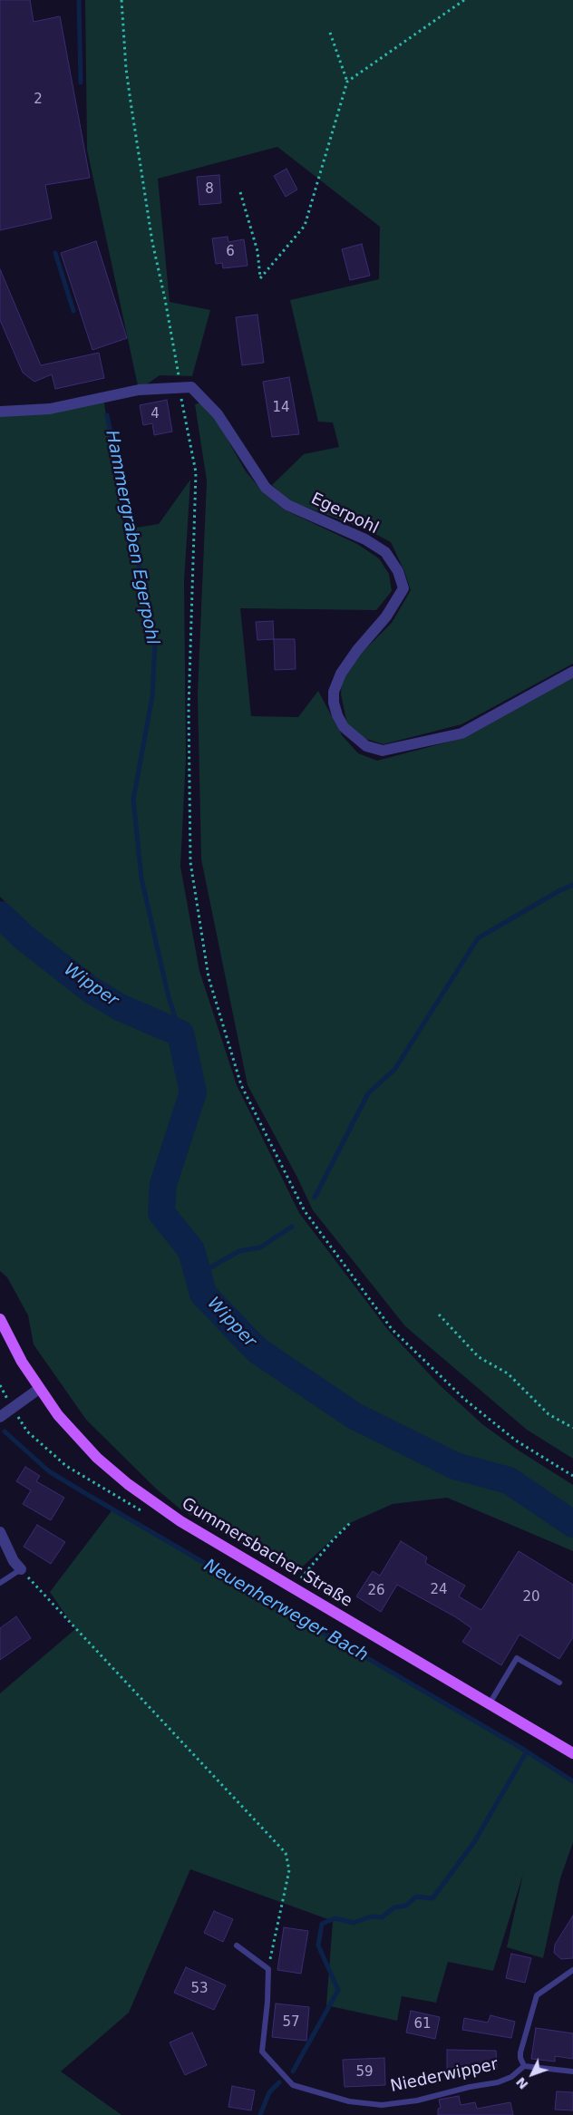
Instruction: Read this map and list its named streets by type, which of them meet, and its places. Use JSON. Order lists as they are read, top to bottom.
{
  "streets": {
    "main road": ["Gummersbacher Straße"],
    "street": ["Egerpohl"],
    "lane": ["Niederwipper"]
  },
  "water": ["Hammergraben Egerpohl", "Wipper", "Neuenherweger Bach"],
  "house_numbers": [
    "2",
    "8",
    "6",
    "14",
    "4",
    "24",
    "26",
    "20",
    "53",
    "57",
    "61",
    "59"
  ],
  "north": "bottom left"
}
